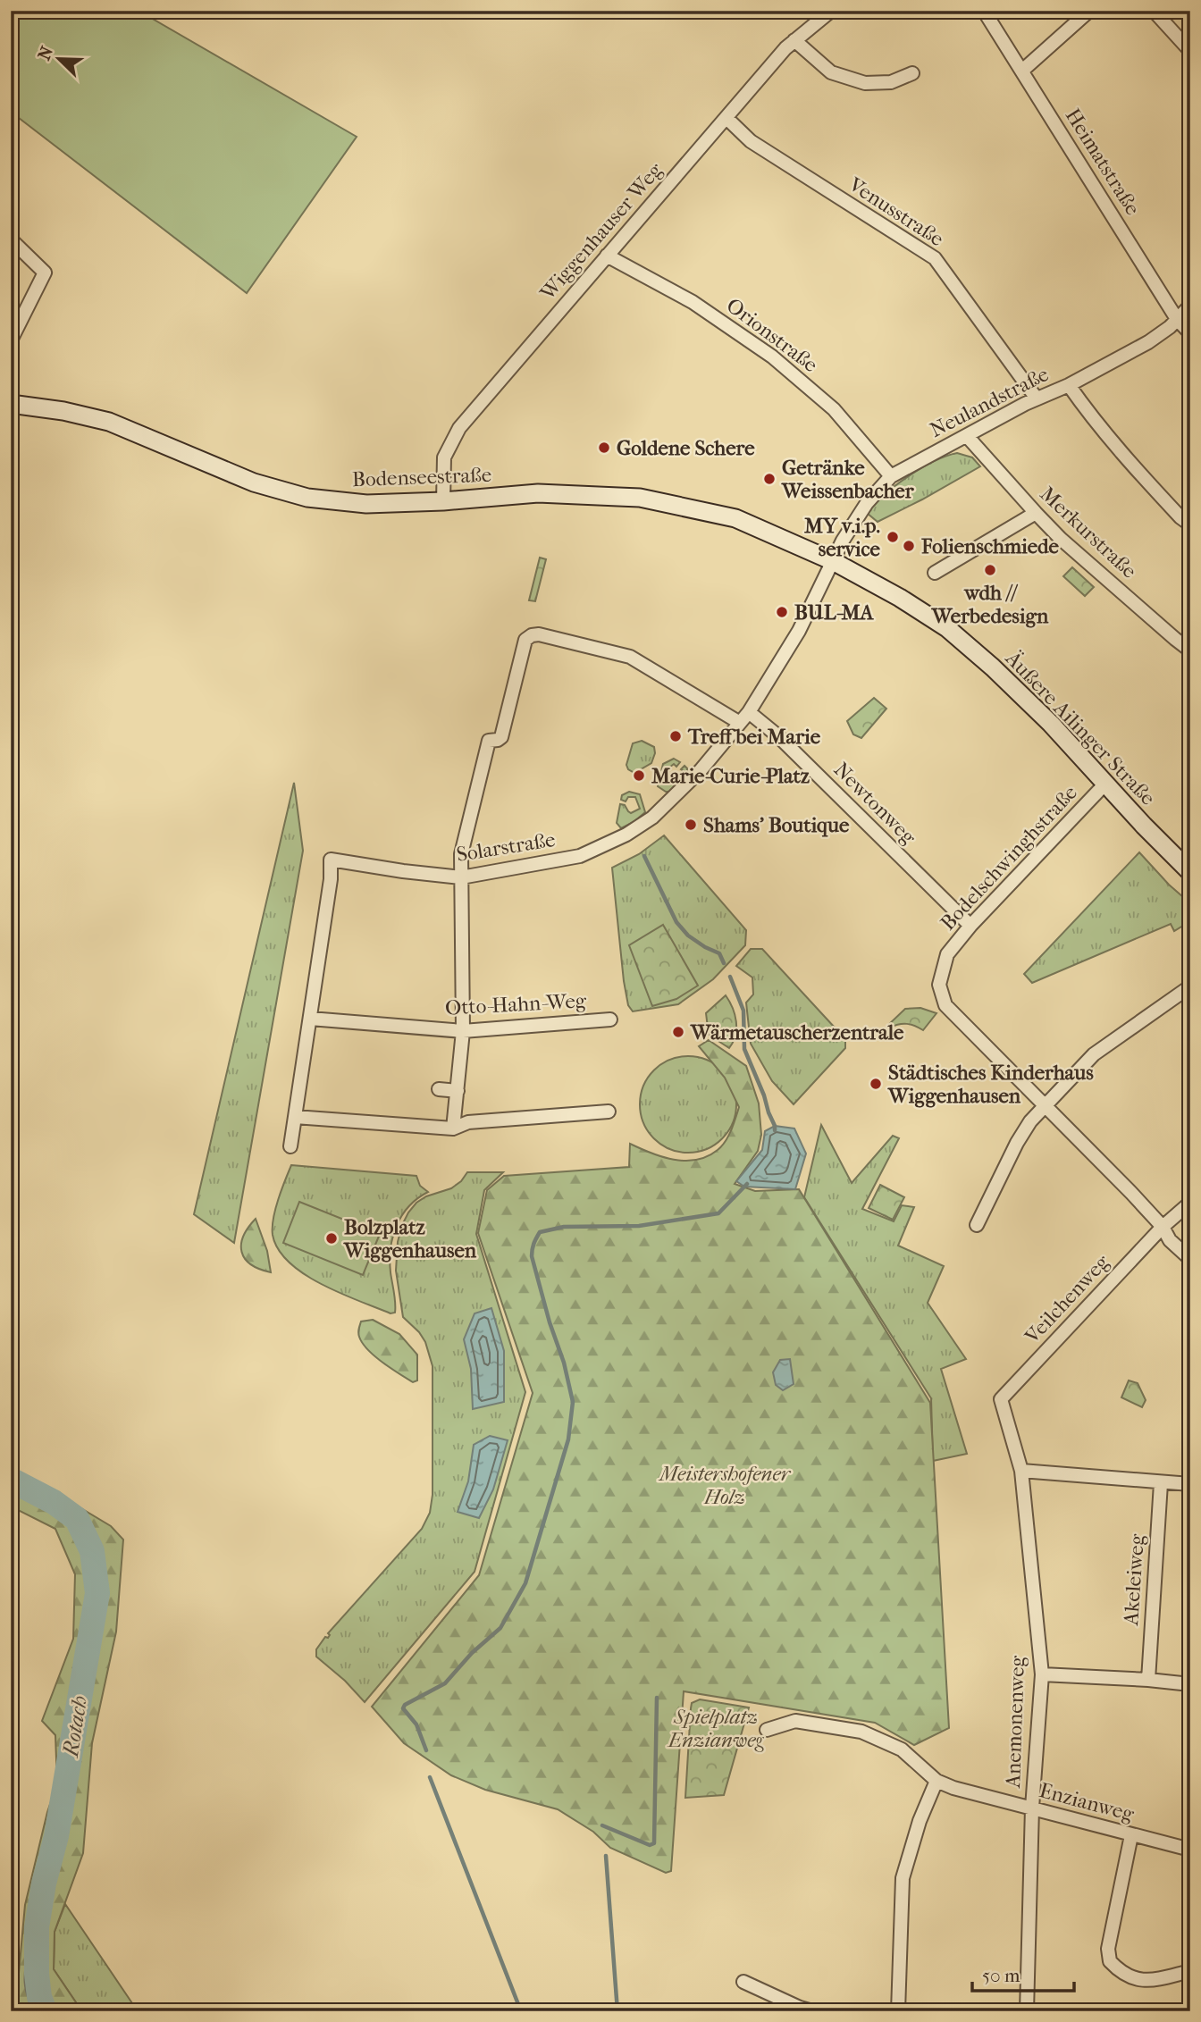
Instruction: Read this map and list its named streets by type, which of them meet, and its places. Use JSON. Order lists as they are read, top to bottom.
{
  "streets": {
    "main road": ["Bodenseestraße", "Äußere Ailinger Straße"],
    "street": [
      "Heimatstraße",
      "Venusstraße",
      "Wiggenhauser Weg",
      "Orionstraße",
      "Neulandstraße",
      "Merkurstraße",
      "Newtonweg",
      "Solarstraße",
      "Bodelschwinghstraße",
      "Otto-Hahn-Weg",
      "Veilchenweg",
      "Akeleiweg",
      "Anemonenweg",
      "Enzianweg"
    ]
  },
  "crossings": [
    ["Heimatstraße", "Neulandstraße"],
    ["Venusstraße", "Wiggenhauser Weg"],
    ["Venusstraße", "Neulandstraße"],
    ["Wiggenhauser Weg", "Orionstraße"],
    ["Wiggenhauser Weg", "Bodenseestraße"],
    ["Orionstraße", "Neulandstraße"],
    ["Neulandstraße", "Merkurstraße"],
    ["Neulandstraße", "Äußere Ailinger Straße"],
    ["Neulandstraße", "Solarstraße"],
    ["Bodenseestraße", "Äußere Ailinger Straße"],
    ["Äußere Ailinger Straße", "Solarstraße"],
    ["Äußere Ailinger Straße", "Bodelschwinghstraße"],
    ["Newtonweg", "Solarstraße"],
    ["Newtonweg", "Bodelschwinghstraße"],
    ["Solarstraße", "Otto-Hahn-Weg"],
    ["Bodelschwinghstraße", "Veilchenweg"],
    ["Veilchenweg", "Anemonenweg"],
    ["Anemonenweg", "Enzianweg"]
  ],
  "water": ["Rotach"],
  "parks": ["Meistershofener Holz", "Spielplatz Enzianweg"],
  "places": [
    "Goldene Schere",
    "Getränke Weissenbacher",
    "MY v.i.p. service",
    "Folienschmiede",
    "wdh // Werbedesign",
    "BUL-MA",
    "Treff bei Marie",
    "Marie-Curie-Platz",
    "Shams' Boutique",
    "Wärmetauscherzentrale",
    "Städtisches Kinderhaus Wiggenhausen",
    "Bolzplatz Wiggenhausen"
  ],
  "scale_bar": "50 m",
  "north": "top left"
}
